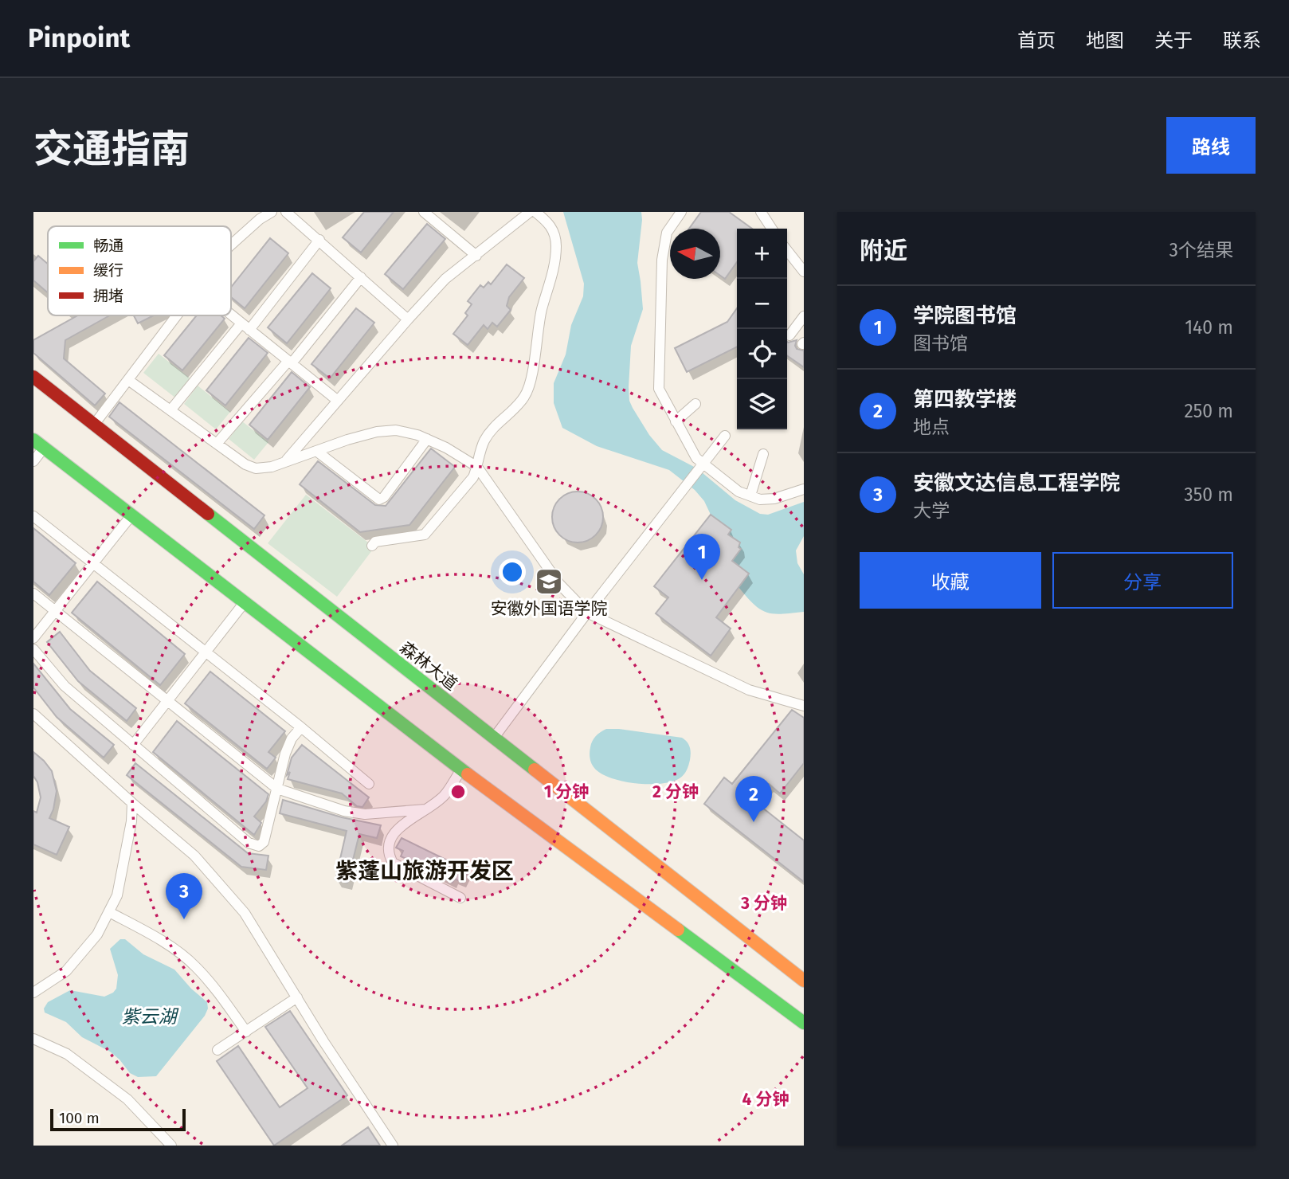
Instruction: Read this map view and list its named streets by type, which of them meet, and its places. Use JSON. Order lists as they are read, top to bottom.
{
  "streets": {
    "main road": ["森林大道"]
  },
  "districts": ["紫蓬山旅游开发区"],
  "water": ["紫云湖"],
  "places": {
    "school or university": ["安徽外国语学院"]
  },
  "legend": ["畅通", "缓行", "拥堵"],
  "scale_bar": "100 m",
  "north": "left",
  "page": {
    "header": "Pinpoint",
    "nav": [
      "首页",
      "地图",
      "关于",
      "联系"
    ],
    "title": "交通指南",
    "buttons": [
      "路线",
      ["收藏", "分享"]
    ],
    "heading": ["附近", "3个结果"],
    "map_buttons": ["+", "−"],
    "list": [
      {
        "mark": "1",
        "name": "学院图书馆",
        "note": "图书馆",
        "value": "140 m"
      },
      {
        "mark": "2",
        "name": "第四教学楼",
        "note": "地点",
        "value": "250 m"
      },
      {
        "mark": "3",
        "name": "安徽文达信息工程学院",
        "note": "大学",
        "value": "350 m"
      }
    ],
    "pins": ["1", "2", "3"],
    "scale": "100 m"
  },
  "rings": [
    "1 分钟",
    "2 分钟",
    "3 分钟",
    "4 分钟"
  ]
}
